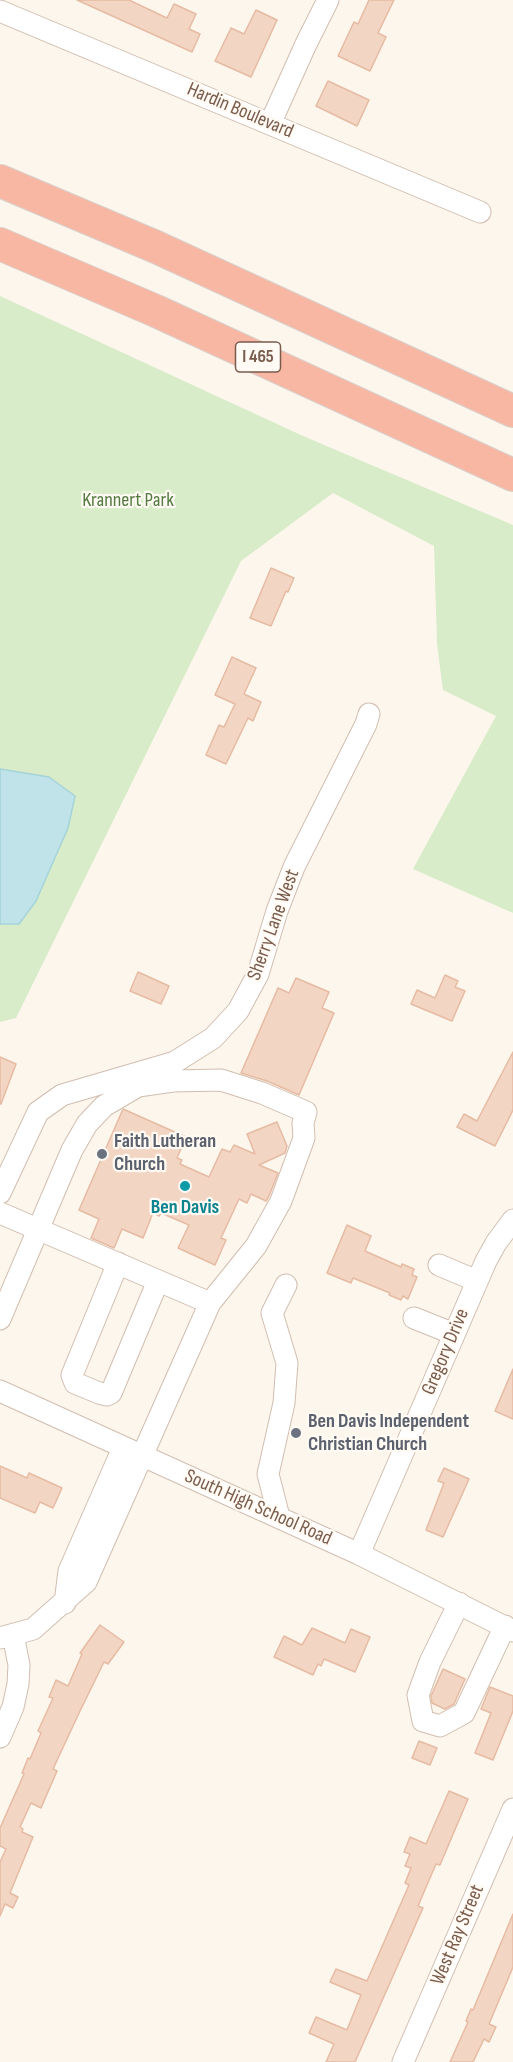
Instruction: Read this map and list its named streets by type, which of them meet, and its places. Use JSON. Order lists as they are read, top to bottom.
{
  "streets": {
    "highway": ["I 465"],
    "street": [
      "Hardin Boulevard",
      "Sherry Lane West",
      "Gregory Drive",
      "South High School Road",
      "West Ray Street"
    ]
  },
  "crossings": [
    ["Gregory Drive", "South High School Road"]
  ],
  "parks": ["Krannert Park"],
  "places": ["Faith Lutheran Church", "Ben Davis", "Ben Davis Independent Christian Church"]
}
